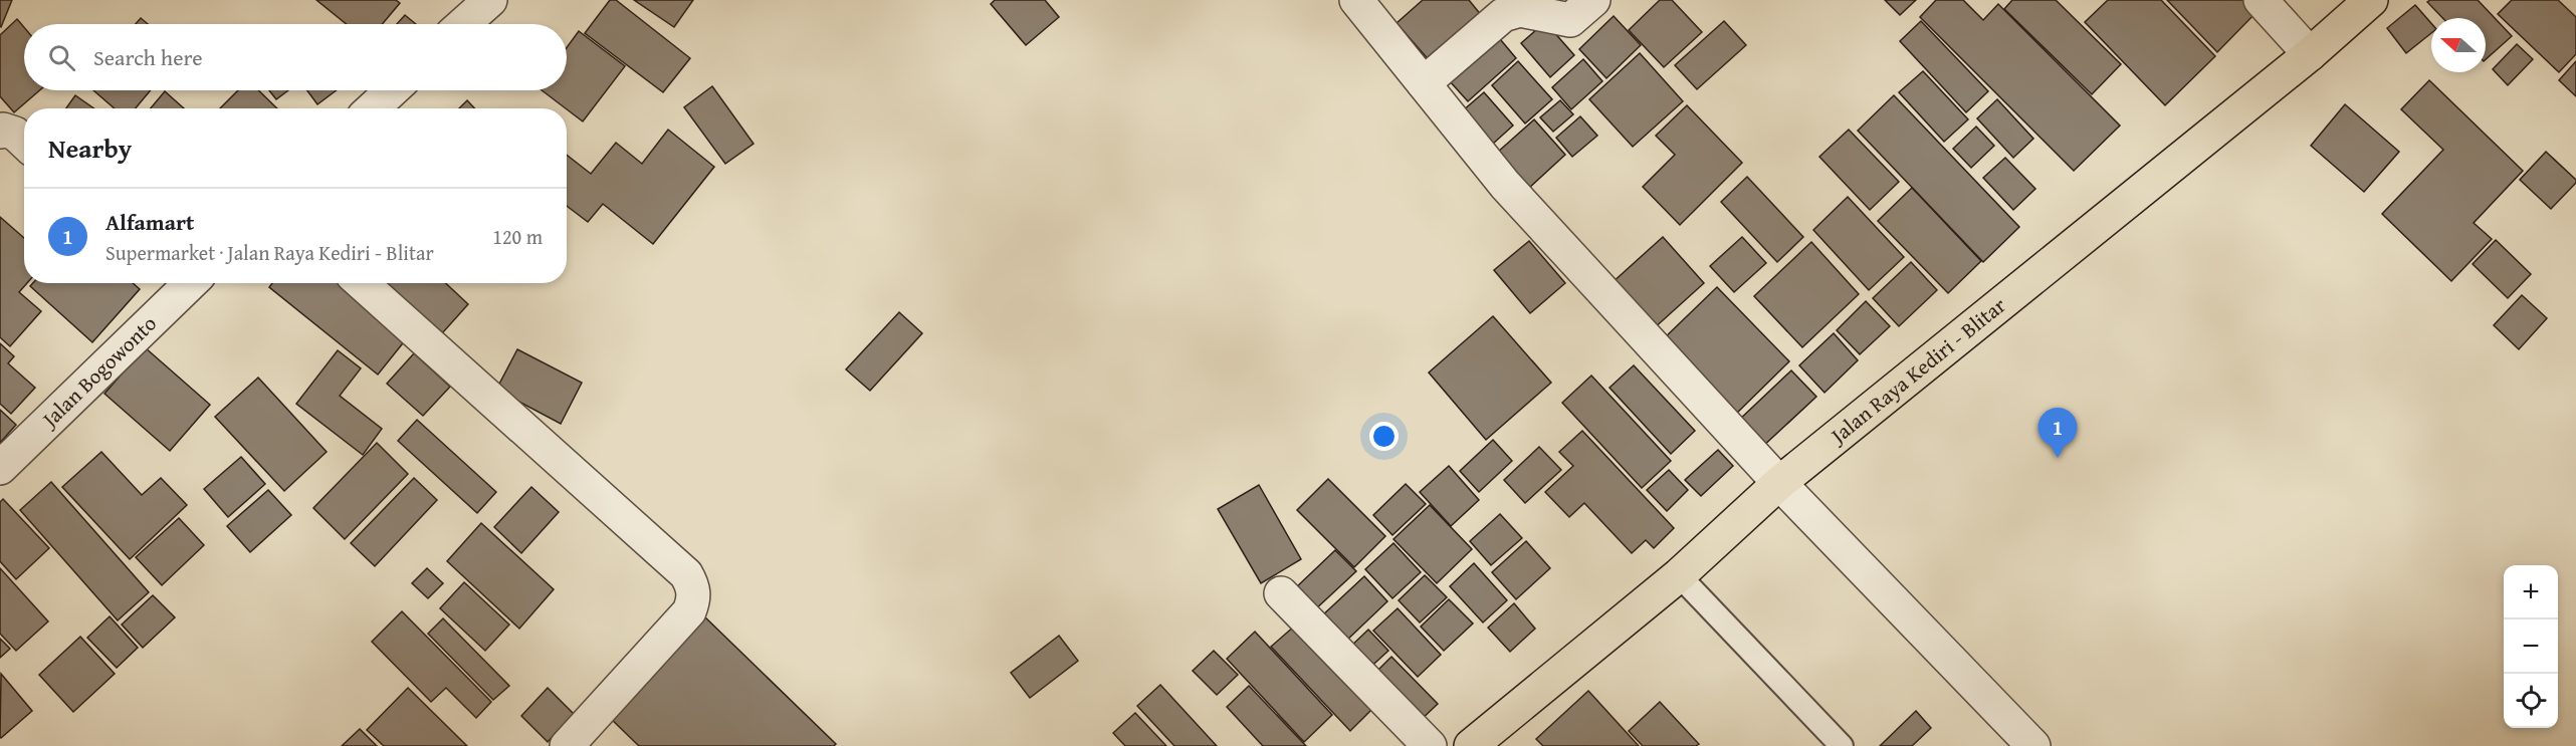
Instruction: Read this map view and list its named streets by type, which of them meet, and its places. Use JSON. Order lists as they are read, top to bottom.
{
  "streets": {
    "main road": ["Jalan Raya Kediri - Blitar"],
    "street": ["Jalan Bogowonto"]
  },
  "north": "left",
  "page": {
    "search": "Search here",
    "heading": "Nearby",
    "list": [
      {
        "mark": "1",
        "name": "Alfamart",
        "note": "Supermarket · Jalan Raya Kediri - Blitar",
        "value": "120 m"
      }
    ],
    "pins": "1",
    "map_buttons": ["+", "−"]
  }
}
